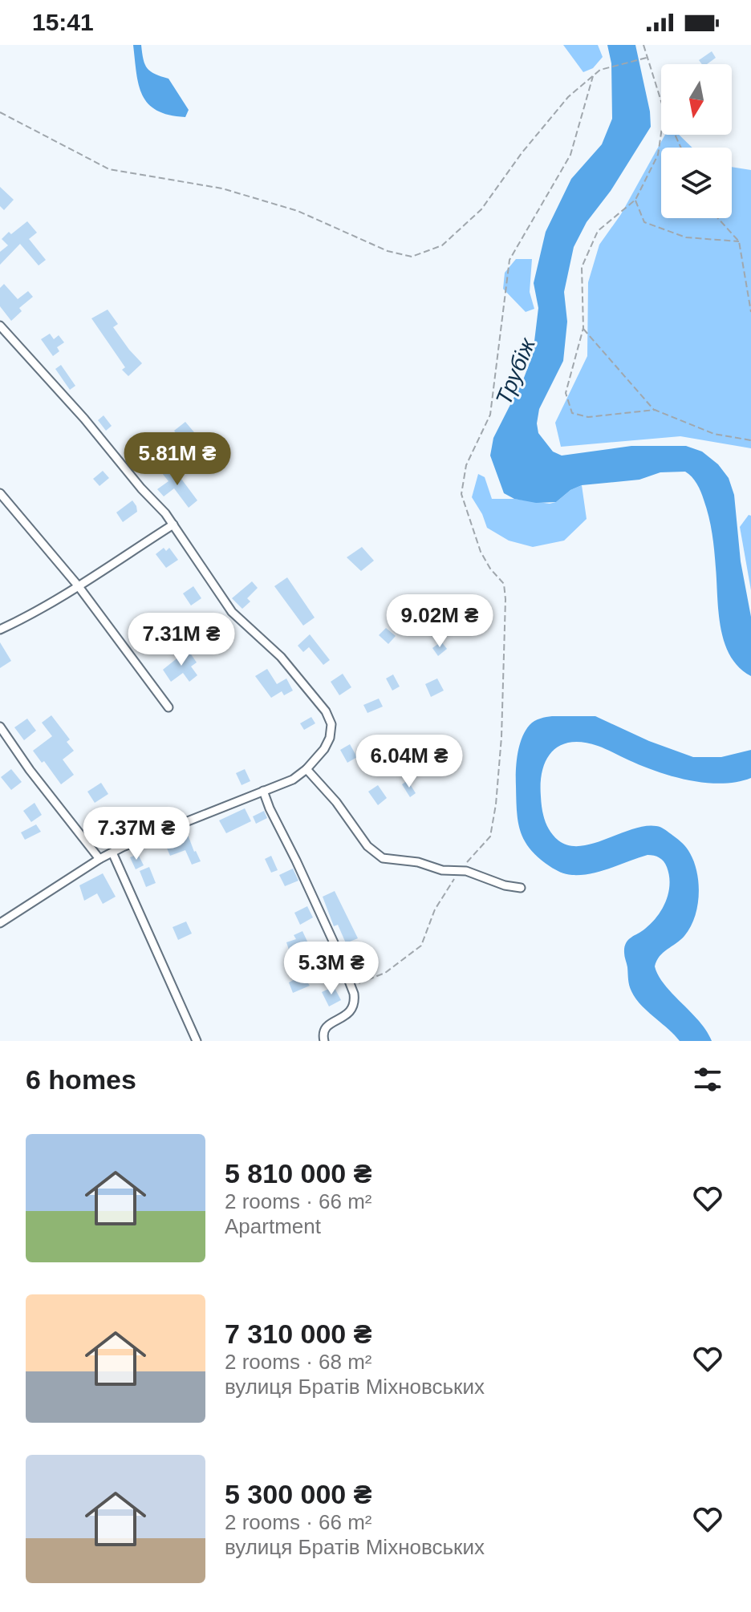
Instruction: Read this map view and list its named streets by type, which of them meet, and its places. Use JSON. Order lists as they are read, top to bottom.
{
  "water": ["Трубіж"],
  "north": "bottom",
  "page": {
    "status": "15:41",
    "price": [
      "5.81M ₴",
      "9.02M ₴",
      "7.31M ₴",
      "6.04M ₴",
      "7.37M ₴",
      "5.3M ₴"
    ],
    "heading": "6 homes",
    "list": [
      {
        "name": "5 810 000 ₴",
        "note": "2 rooms · 66 m² · Apartment"
      },
      {
        "name": "7 310 000 ₴",
        "note": "2 rooms · 68 m² · вулиця Братів Міхновських"
      },
      {
        "name": "5 300 000 ₴",
        "note": "2 rooms · 66 m² · вулиця Братів Міхновських"
      }
    ]
  }
}
